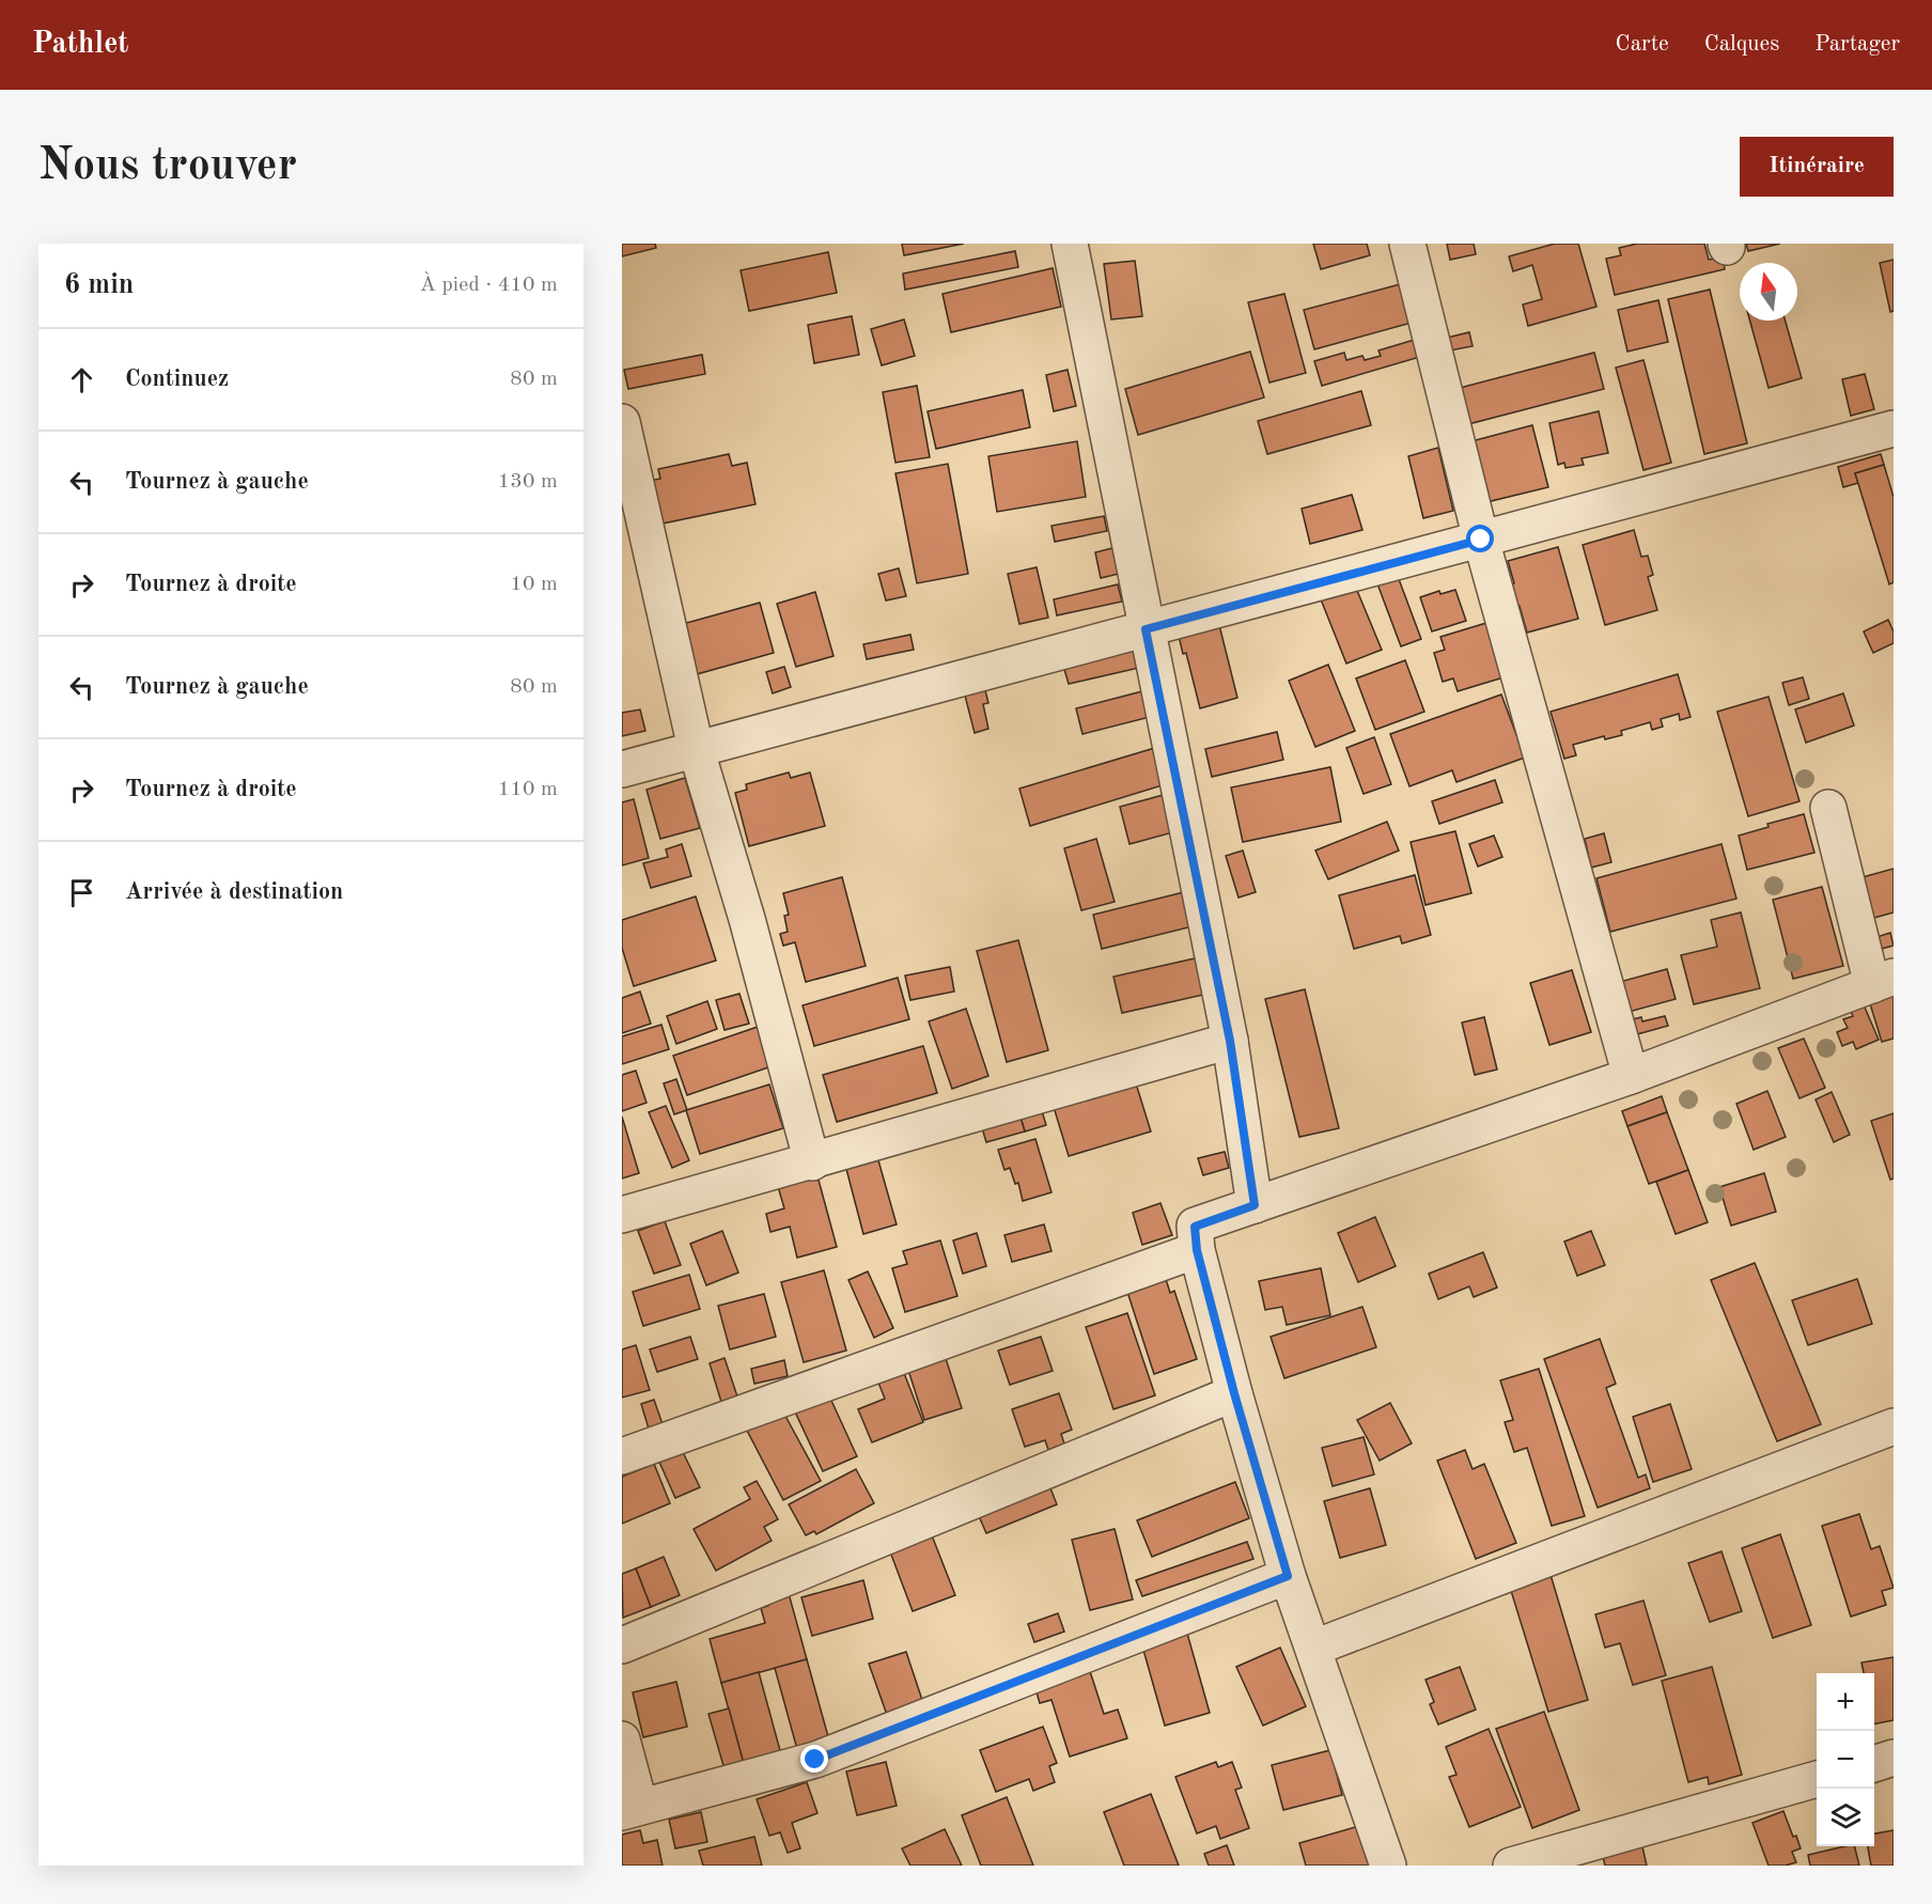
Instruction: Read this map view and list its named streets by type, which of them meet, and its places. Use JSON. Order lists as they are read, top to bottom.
{
  "north": "top",
  "page": {
    "header": "Pathlet",
    "nav": ["Carte", "Calques", "Partager"],
    "buttons": "Itinéraire",
    "title": "Nous trouver",
    "heading": ["6 min", "À pied · 410 m"],
    "list": [
      ["Continuez", "80 m"],
      ["Tournez à gauche", "130 m"],
      ["Tournez à droite", "10 m"],
      ["Tournez à gauche", "80 m"],
      ["Tournez à droite", "110 m"],
      "Arrivée à destination"
    ],
    "map_buttons": ["+", "−"]
  }
}
